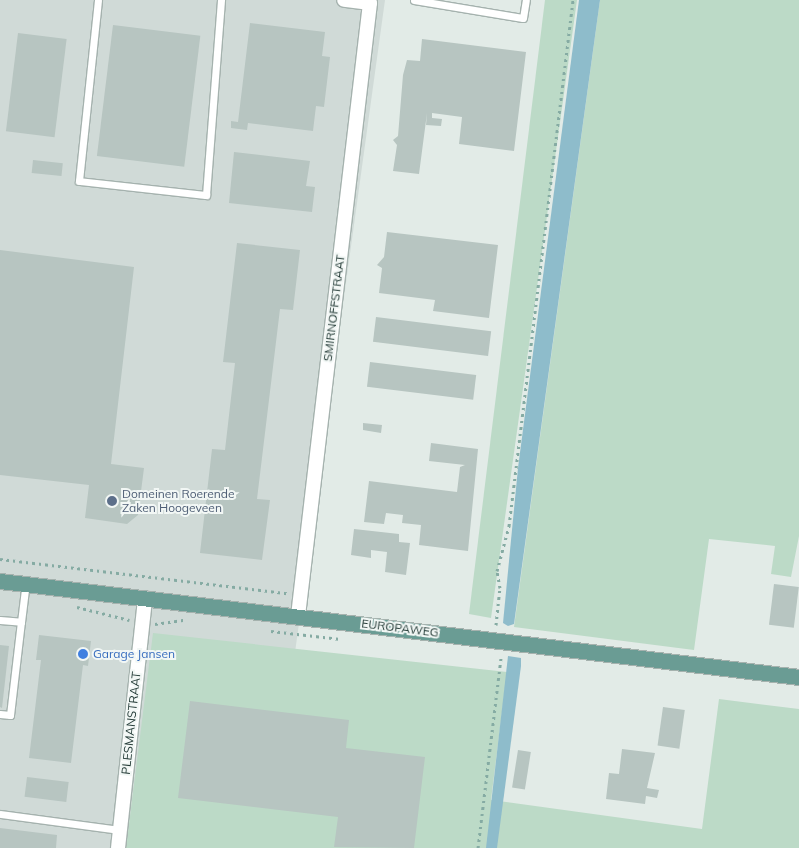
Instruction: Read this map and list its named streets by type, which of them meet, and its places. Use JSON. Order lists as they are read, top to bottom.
{
  "streets": {
    "main road": ["EUROPAWEG"],
    "street": ["SMIRNOFFSTRAAT", "PLESMANSTRAAT"]
  },
  "crossings": [
    ["SMIRNOFFSTRAAT", "EUROPAWEG"],
    ["EUROPAWEG", "PLESMANSTRAAT"]
  ],
  "places": ["Domeinen Roerende Zaken Hoogeveen", "Garage Jansen"]
}
